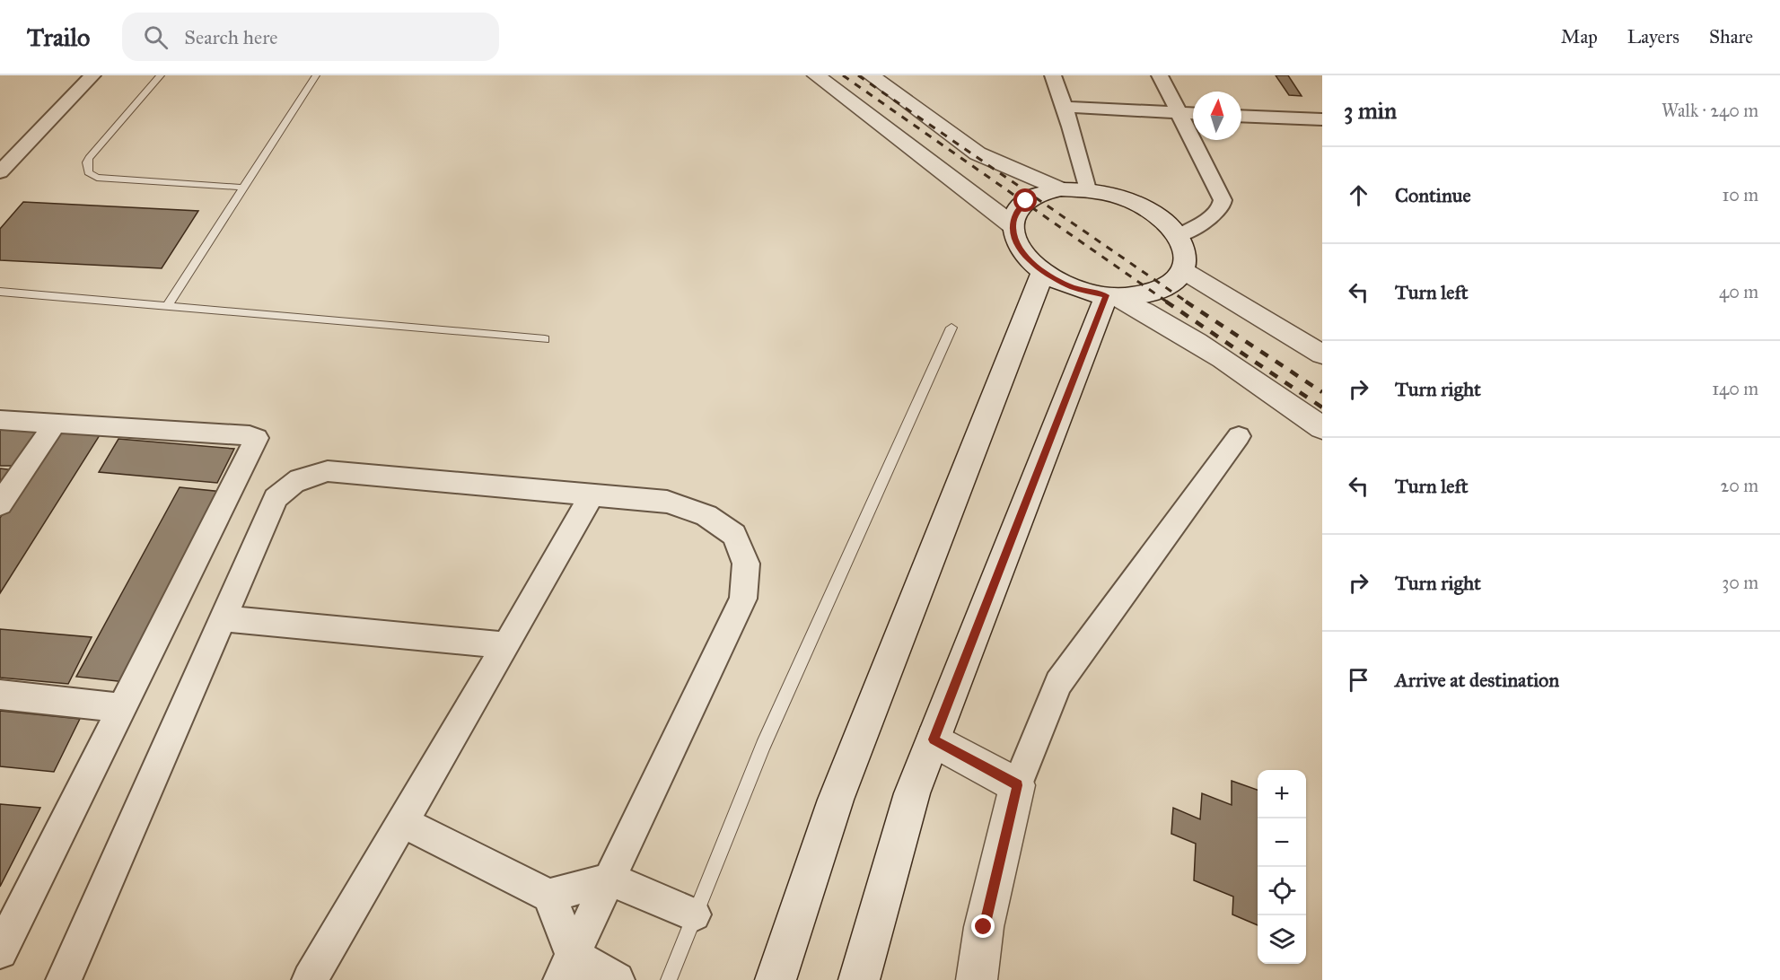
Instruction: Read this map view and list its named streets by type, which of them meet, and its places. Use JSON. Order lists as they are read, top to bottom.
{
  "north": "top",
  "page": {
    "header": "Trailo",
    "search": "Search here",
    "nav": ["Map", "Layers", "Share"],
    "heading": ["3 min", "Walk · 240 m"],
    "list": [
      ["Continue", "10 m"],
      ["Turn left", "40 m"],
      ["Turn right", "140 m"],
      ["Turn left", "20 m"],
      ["Turn right", "30 m"],
      "Arrive at destination"
    ],
    "map_buttons": ["+", "−"]
  }
}
